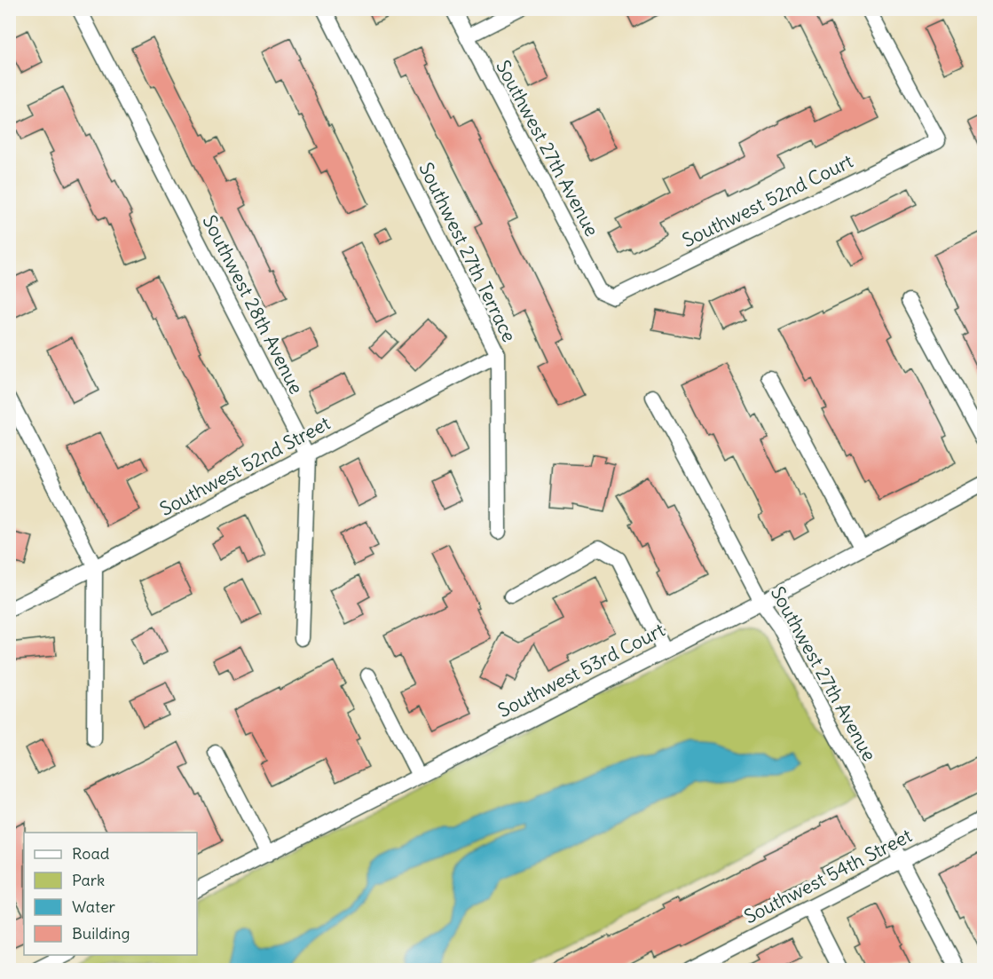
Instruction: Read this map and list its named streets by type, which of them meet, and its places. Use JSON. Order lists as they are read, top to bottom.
{
  "streets": {
    "street": [
      "Southwest 27th Avenue",
      "Southwest 52nd Court",
      "Southwest 27th Terrace",
      "Southwest 28th Avenue",
      "Southwest 52nd Street",
      "Southwest 53rd Court",
      "Southwest 54th Street"
    ]
  },
  "crossings": [
    ["Southwest 27th Avenue", "Southwest 52nd Court"],
    ["Southwest 27th Avenue", "Southwest 53rd Court"],
    ["Southwest 27th Avenue", "Southwest 54th Street"],
    ["Southwest 27th Terrace", "Southwest 52nd Street"],
    ["Southwest 28th Avenue", "Southwest 52nd Street"]
  ],
  "legend": [
    "Road",
    "Park",
    "Water",
    "Building"
  ]
}
